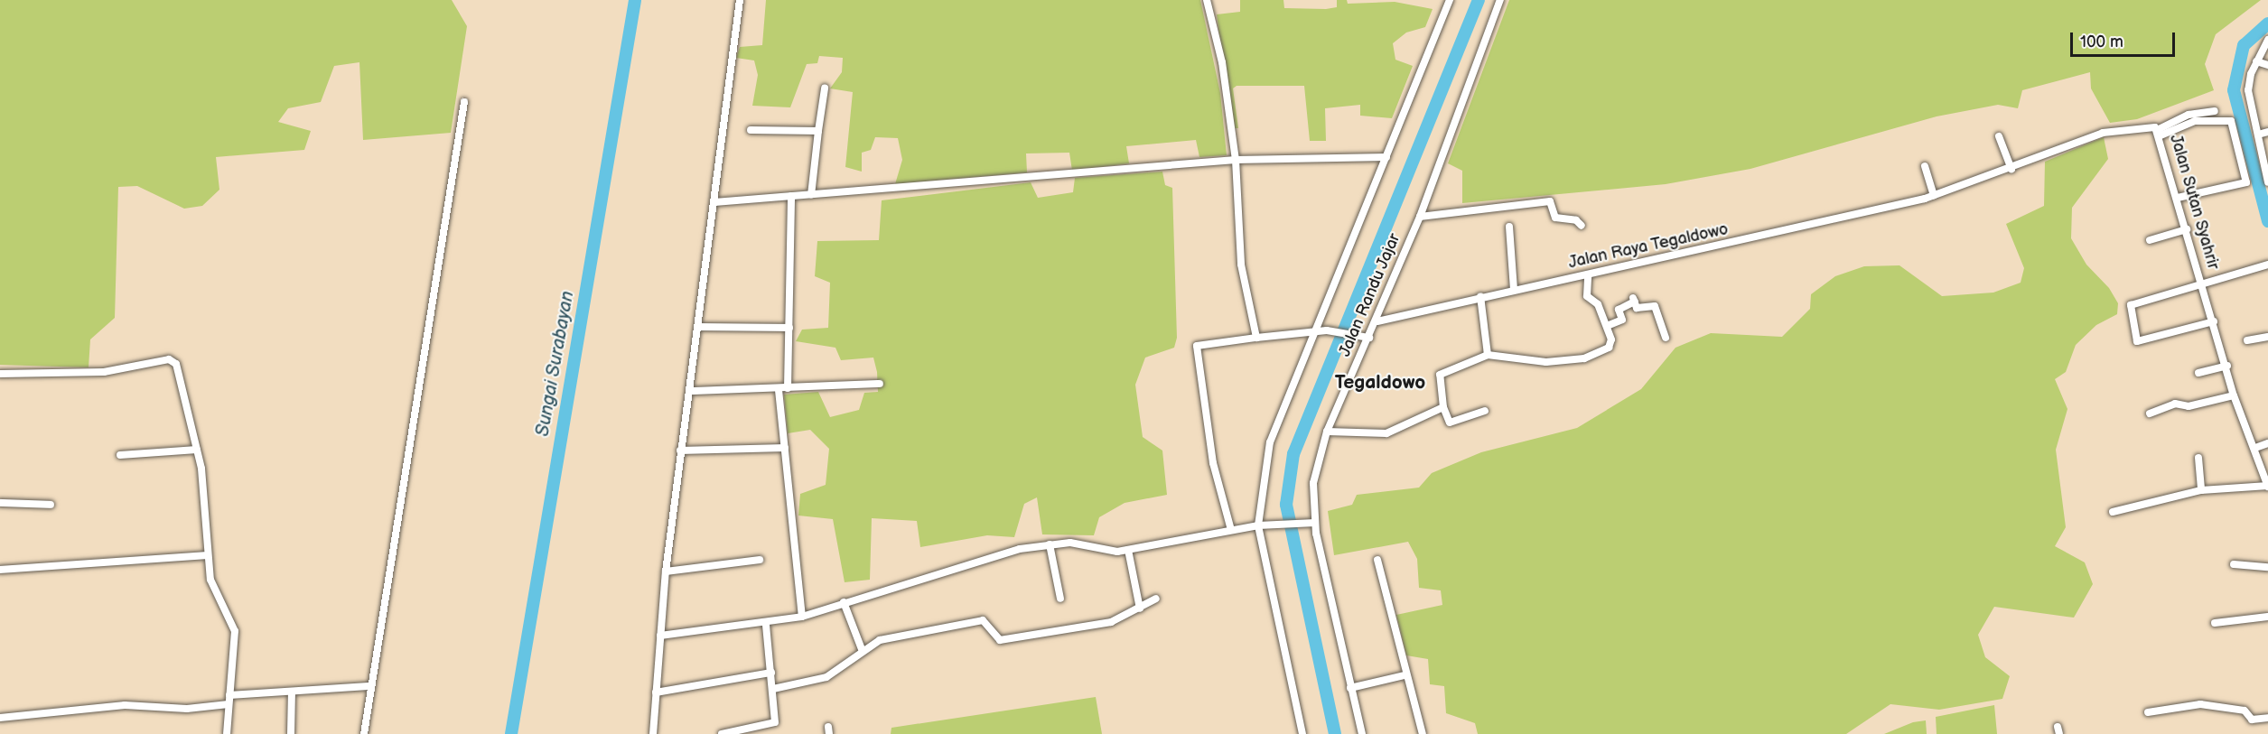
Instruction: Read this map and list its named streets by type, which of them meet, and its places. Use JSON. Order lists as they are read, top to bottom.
{
  "streets": {
    "street": ["Jalan Sutan Syahrir", "Jalan Raya Tegaldowo", "Jalan Randu Jajar"]
  },
  "crossings": [
    ["Jalan Sutan Syahrir", "Jalan Raya Tegaldowo"],
    ["Jalan Raya Tegaldowo", "Jalan Randu Jajar"]
  ],
  "districts": ["Tegaldowo"],
  "water": ["Sungai Surabayan"],
  "scale_bar": "100 m"
}
